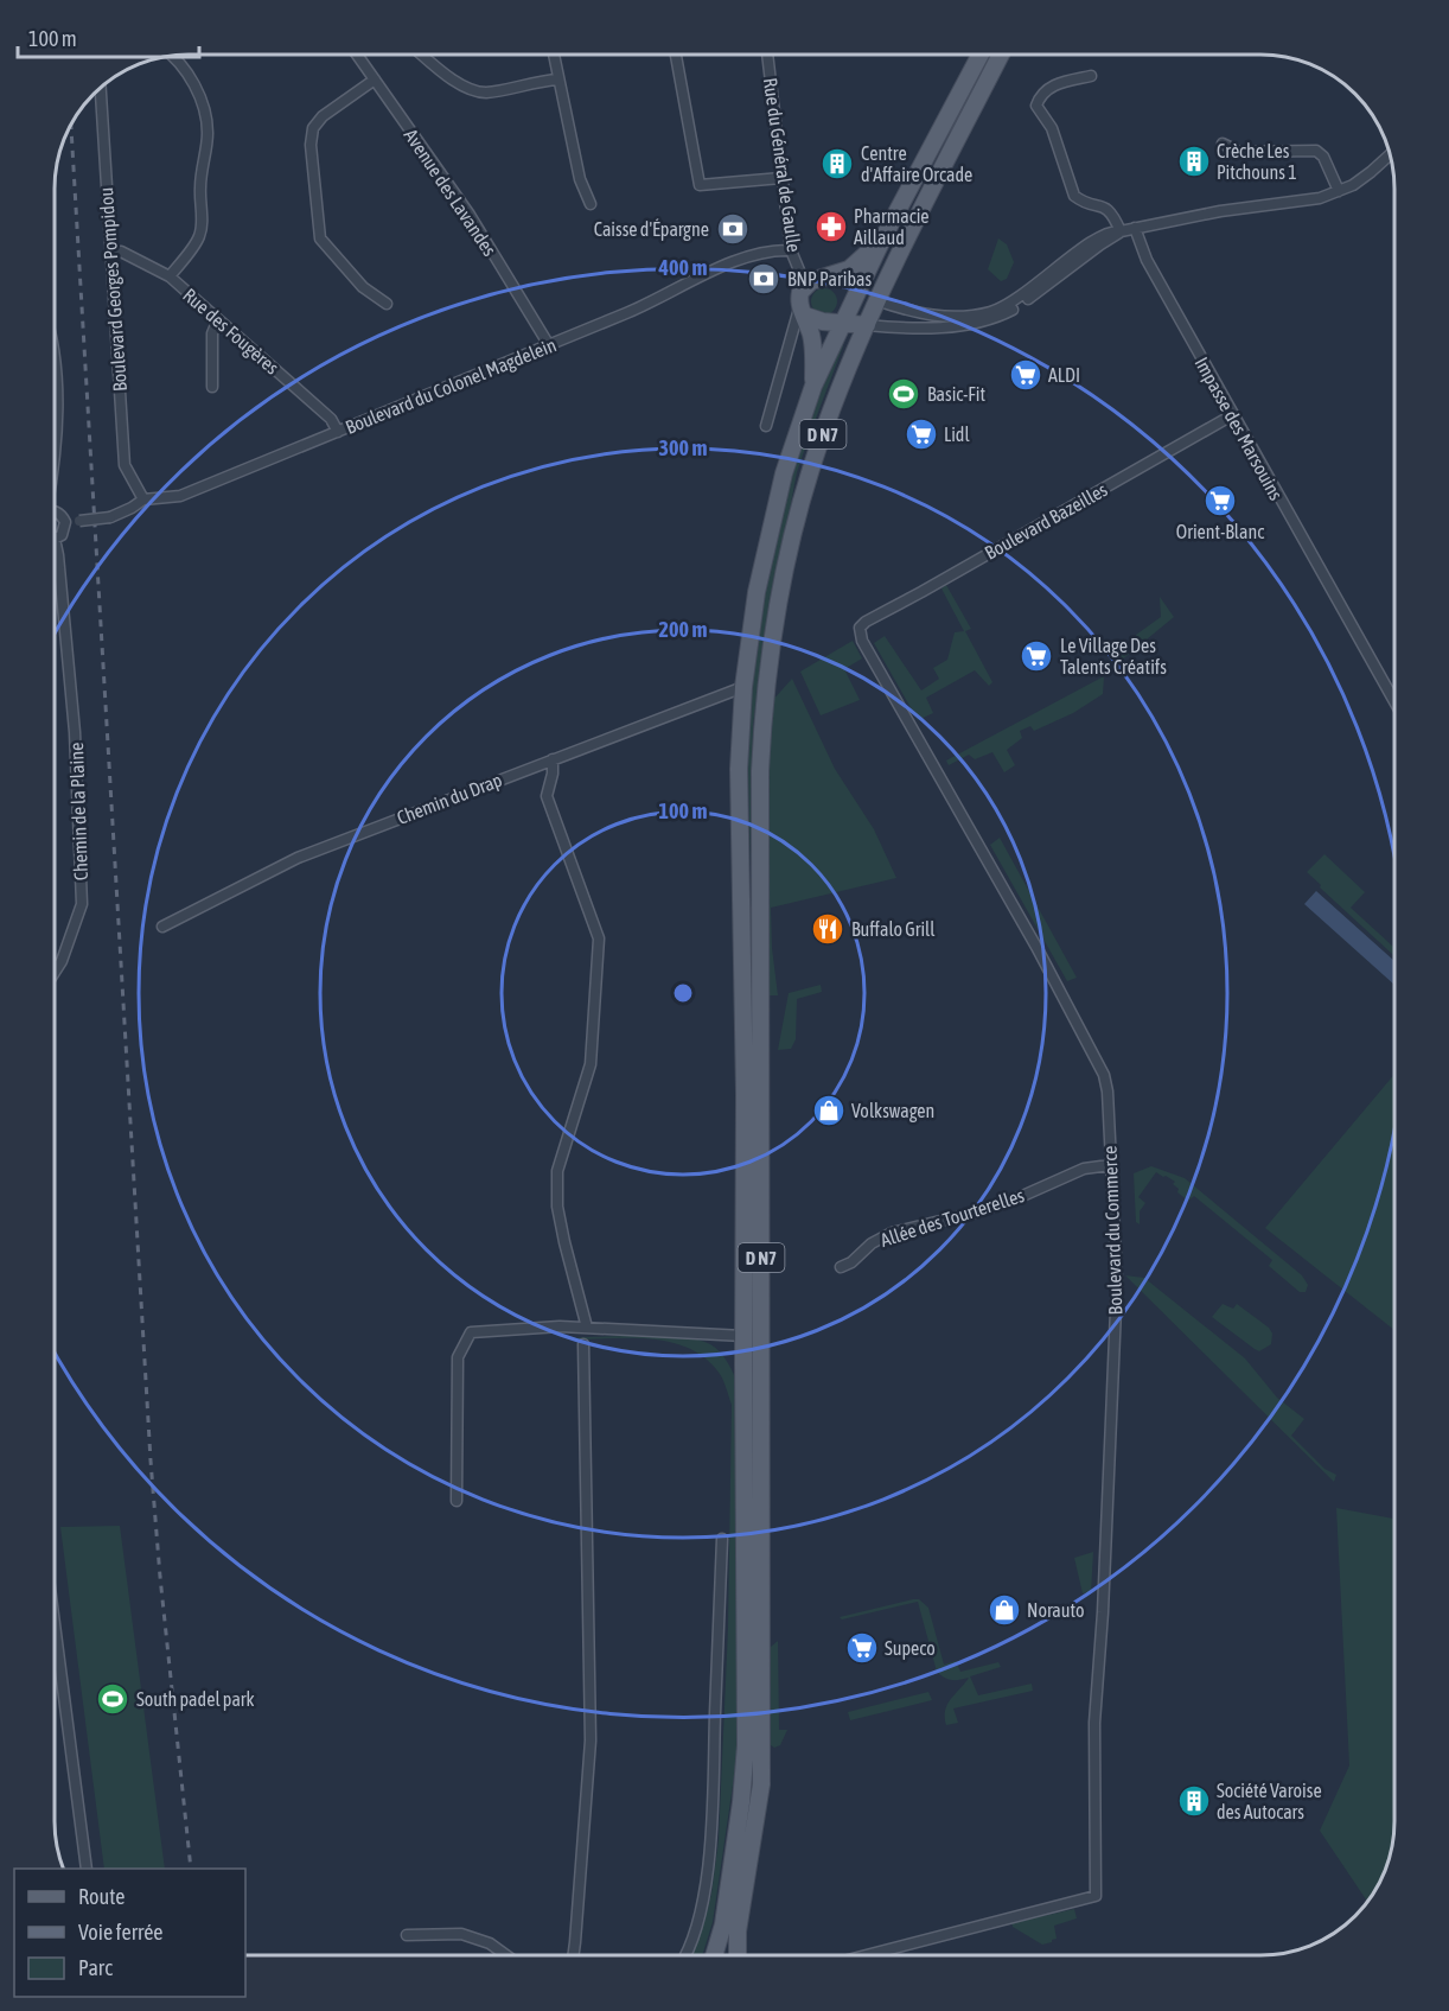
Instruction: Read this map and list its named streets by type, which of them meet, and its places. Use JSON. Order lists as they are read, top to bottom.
{
  "streets": {
    "main road": ["D N7"],
    "street": [
      "Rue du Général de Gaulle",
      "Avenue des Lavandes",
      "Boulevard Georges Pompidou",
      "Rue des Fougères",
      "Boulevard du Colonel Magdelein",
      "Impasse des Marsouins",
      "Boulevard Bazeilles",
      "Chemin du Drap",
      "Chemin de la Plaine",
      "Allée des Tourterelles",
      "Boulevard du Commerce"
    ]
  },
  "crossings": [
    ["Rue du Général de Gaulle", "Boulevard du Colonel Magdelein"],
    ["Avenue des Lavandes", "Boulevard du Colonel Magdelein"],
    ["Boulevard Georges Pompidou", "Rue des Fougères"],
    ["Boulevard Georges Pompidou", "Boulevard du Colonel Magdelein"],
    ["Rue des Fougères", "Boulevard du Colonel Magdelein"],
    ["Impasse des Marsouins", "Boulevard Bazeilles"],
    ["D N7", "Chemin du Drap"],
    ["Boulevard Bazeilles", "Boulevard du Commerce"],
    ["Allée des Tourterelles", "Boulevard du Commerce"]
  ],
  "places": {
    "building": ["Crèche Les Pitchouns 1", "Centre d'Affaire Orcade", "Société Varoise des Autocars"],
    "pharmacy": ["Pharmacie Aillaud"],
    "bank": ["Caisse d'Épargne", "BNP Paribas"],
    "supermarket": [
      "ALDI",
      "Lidl",
      "Orient-Blanc",
      "Le Village Des Talents Créatifs",
      "Supeco"
    ],
    "sports": ["Basic-Fit", "South padel park"],
    "restaurant": ["Buffalo Grill"],
    "shop": ["Volkswagen", "Norauto"]
  },
  "legend": ["Route", "Voie ferrée", "Parc"],
  "scale_bar": "100 m",
  "rings": [
    "400 m",
    "300 m",
    "200 m",
    "100 m"
  ]
}
